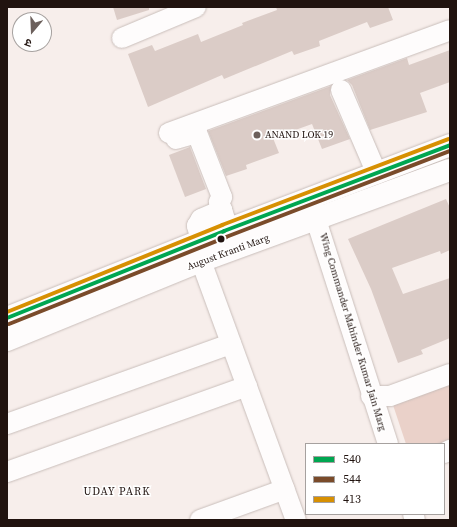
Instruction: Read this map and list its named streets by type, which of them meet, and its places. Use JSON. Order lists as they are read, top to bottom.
{
  "streets": {
    "main road": ["August Kranti Marg"],
    "street": ["Wing Commander Mahinder Kumar Jain Marg"]
  },
  "crossings": [
    ["August Kranti Marg", "Wing Commander Mahinder Kumar Jain Marg"]
  ],
  "districts": ["UDAY PARK"],
  "places": ["ANAND LOK 19"],
  "lines": ["transit line 413", "transit line 540", "transit line 544"],
  "legend": ["540", "544", "413"],
  "north": "bottom"
}
